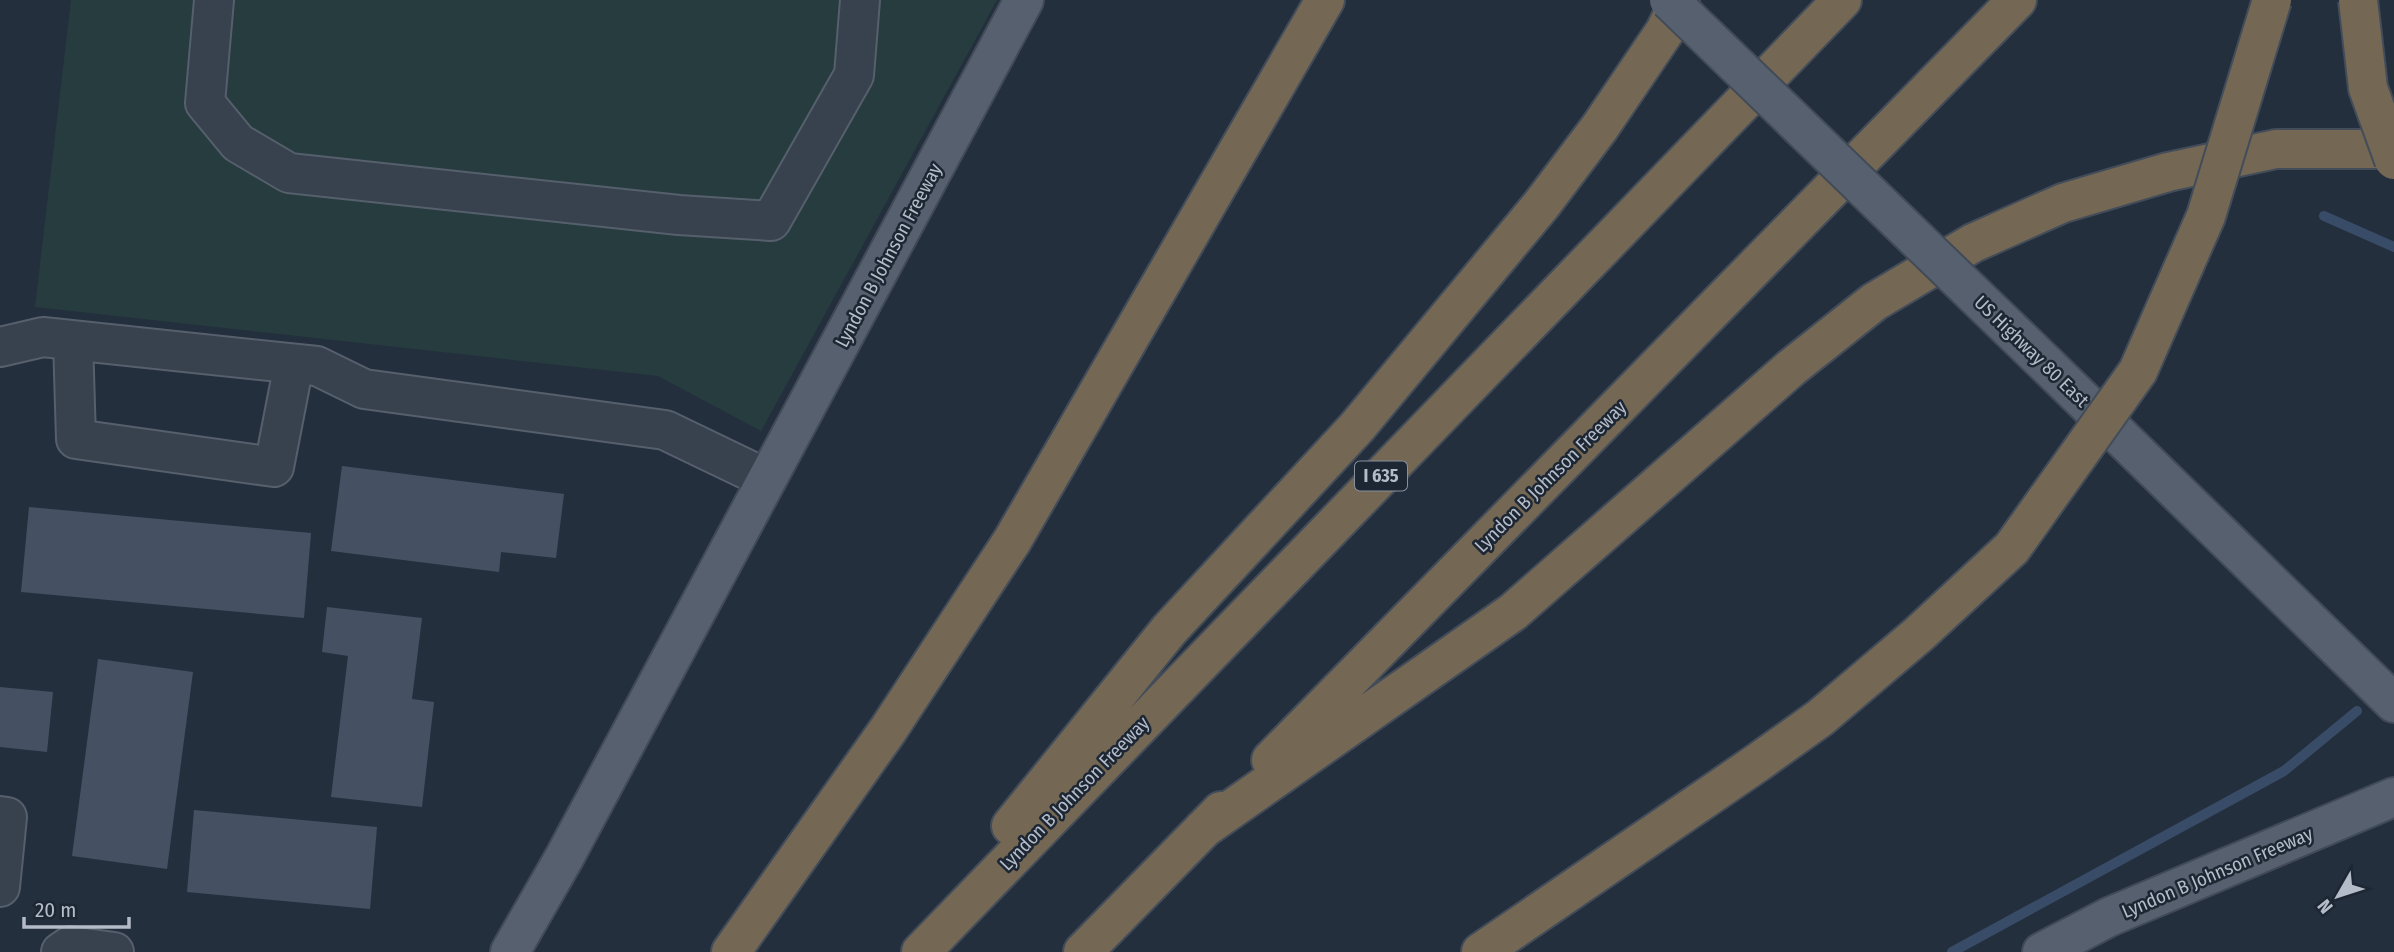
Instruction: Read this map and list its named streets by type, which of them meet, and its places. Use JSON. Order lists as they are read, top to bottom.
{
  "streets": {
    "highway": ["Lyndon B Johnson Freeway", "I 635"],
    "main road": ["US Highway 80 East"]
  },
  "scale_bar": "20 m",
  "north": "bottom left"
}
